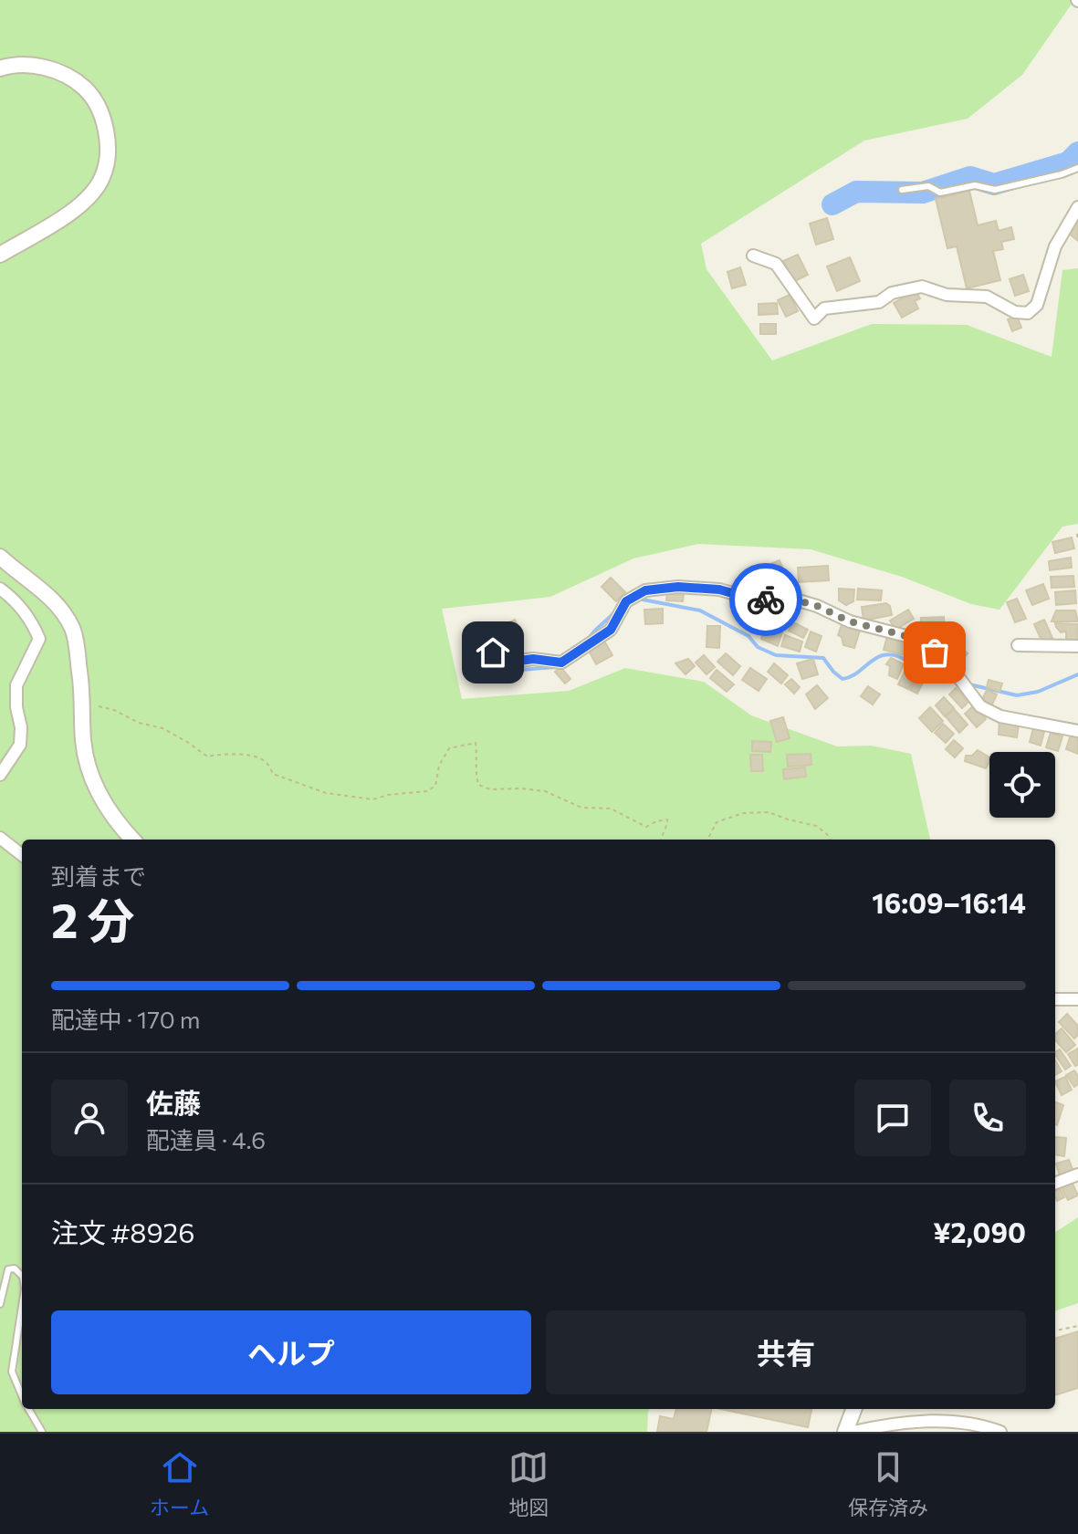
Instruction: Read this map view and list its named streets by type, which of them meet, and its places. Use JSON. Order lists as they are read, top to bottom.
{
  "page": {
    "heading": ["2 分", "到着まで", "16:09–16:14"],
    "panel": [
      "佐藤",
      "配達員 · 4.6",
      "注文 #8926",
      "¥2,090"
    ],
    "bar": "配達中 · 170 m",
    "buttons": ["ヘルプ", "共有"],
    "tabs": ["ホーム", "地図", "保存済み"]
  }
}
